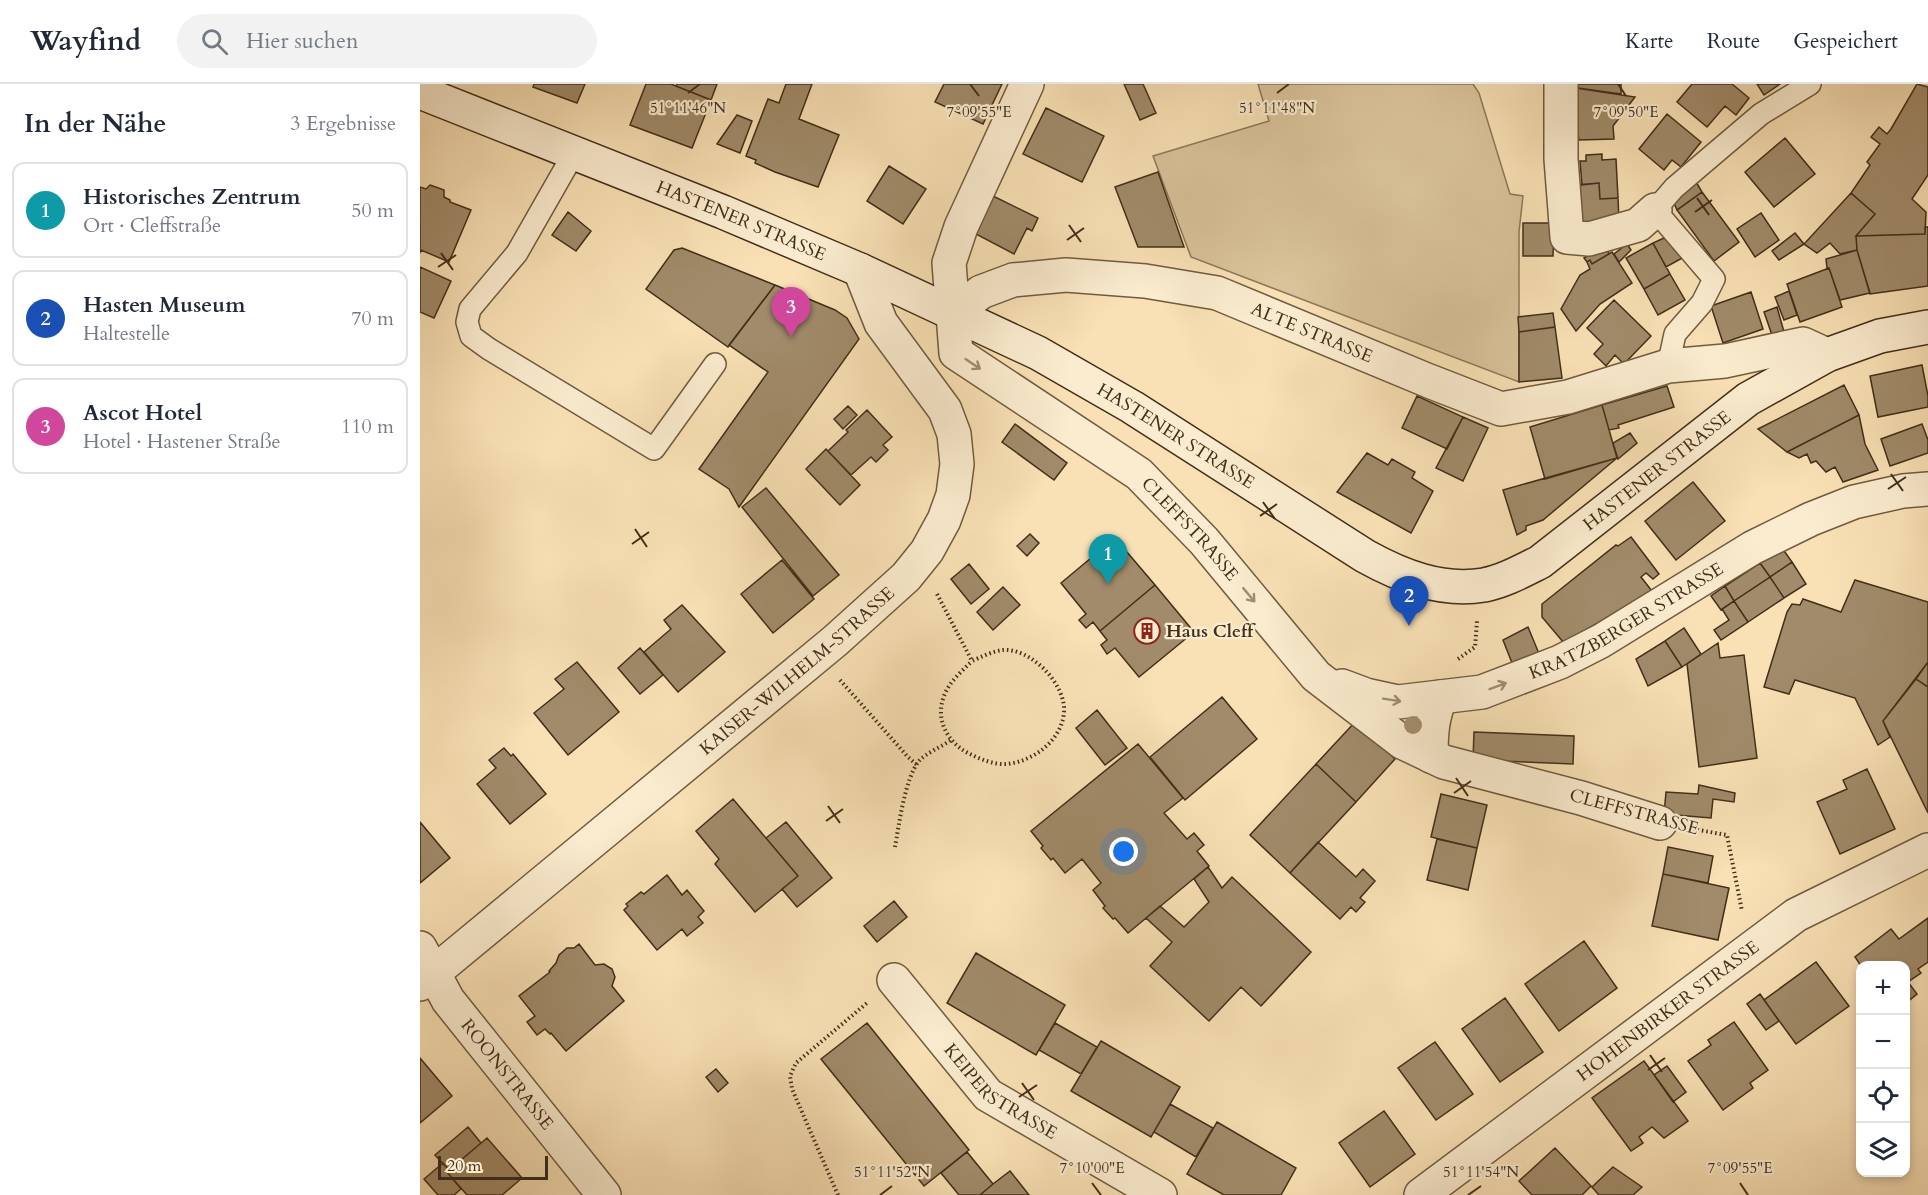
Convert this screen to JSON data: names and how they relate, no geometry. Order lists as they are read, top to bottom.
{
  "streets": {
    "street": [
      "HASTENER STRASSE",
      "ALTE STRASSE",
      "CLEFFSTRASSE",
      "KRATZBERGER STRASSE",
      "KAISER-WILHELM-STRASSE",
      "HOHENBIRKER STRASSE",
      "ROONSTRASSE",
      "KEIPERSTRASSE"
    ]
  },
  "crossings": [
    ["HASTENER STRASSE", "ALTE STRASSE"],
    ["HASTENER STRASSE", "CLEFFSTRASSE"],
    ["HASTENER STRASSE", "KAISER-WILHELM-STRASSE"],
    ["ALTE STRASSE", "CLEFFSTRASSE"],
    ["CLEFFSTRASSE", "KRATZBERGER STRASSE"],
    ["CLEFFSTRASSE", "HOHENBIRKER STRASSE"],
    ["KAISER-WILHELM-STRASSE", "ROONSTRASSE"]
  ],
  "one_way": ["CLEFFSTRASSE", "KRATZBERGER STRASSE"],
  "places": {
    "building": ["Haus Cleff"]
  },
  "scale_bar": "20 m",
  "page": {
    "header": "Wayfind",
    "search": "Hier suchen",
    "nav": ["Karte", "Route", "Gespeichert"],
    "heading": ["In der Nähe", "3 Ergebnisse"],
    "list": [
      {
        "mark": "1",
        "name": "Historisches Zentrum",
        "note": "Ort · Cleffstraße",
        "value": "50 m"
      },
      {
        "mark": "2",
        "name": "Hasten Museum",
        "note": "Haltestelle",
        "value": "70 m"
      },
      {
        "mark": "3",
        "name": "Ascot Hotel",
        "note": "Hotel · Hastener Straße",
        "value": "110 m"
      }
    ],
    "pins": ["3", "1", "2"],
    "map_buttons": ["+", "−"],
    "scale": "20 m"
  },
  "coordinates": [
    "51°11'46\"N",
    "51°11'48\"N",
    "7°09'55\"E",
    "7°09'50\"E",
    "7°10'00\"E",
    "51°11'52\"N",
    "51°11'54\"N"
  ]
}
